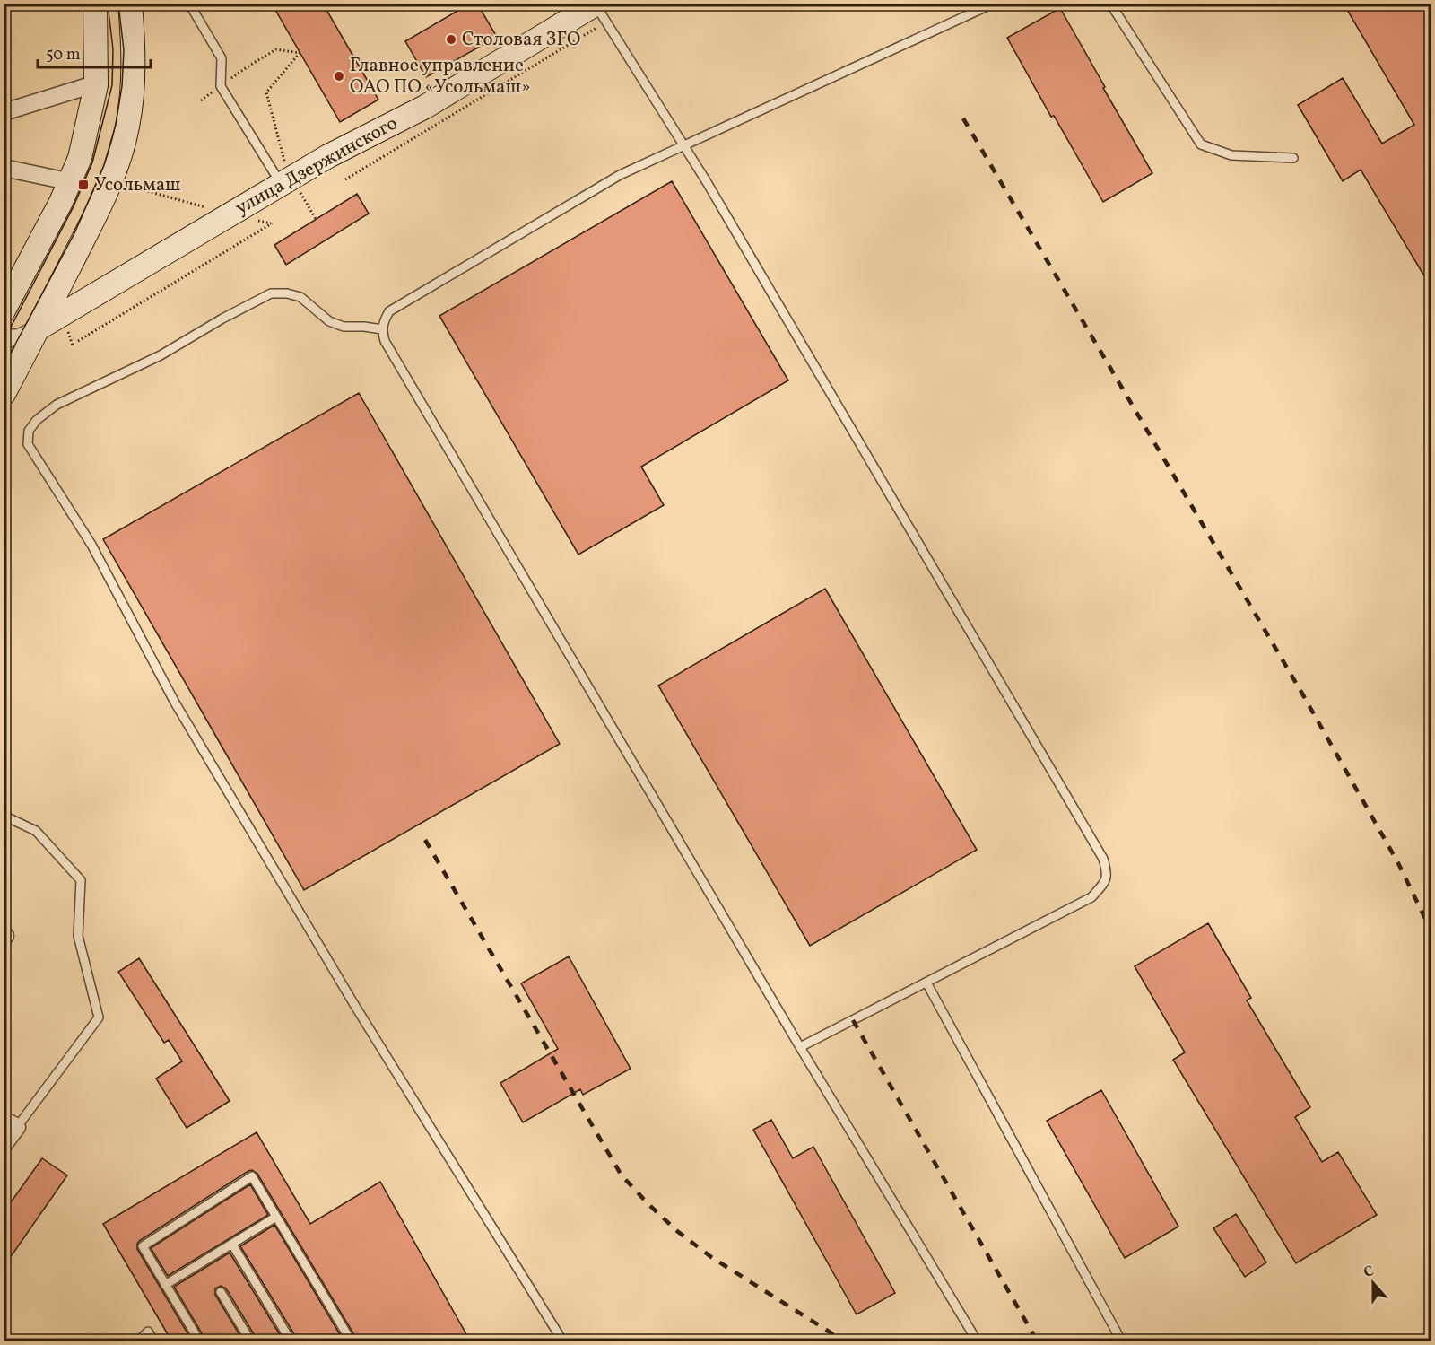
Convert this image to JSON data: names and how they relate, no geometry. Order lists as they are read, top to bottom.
{
  "streets": {
    "main road": ["улица Дзержинского"]
  },
  "places": {
    "other": ["Столовая ЗГО", "Главное управление ОАО ПО «Усольмаш»"],
    "transit": ["Усольмаш"]
  },
  "scale_bar": "50 m",
  "north": "top"
}
